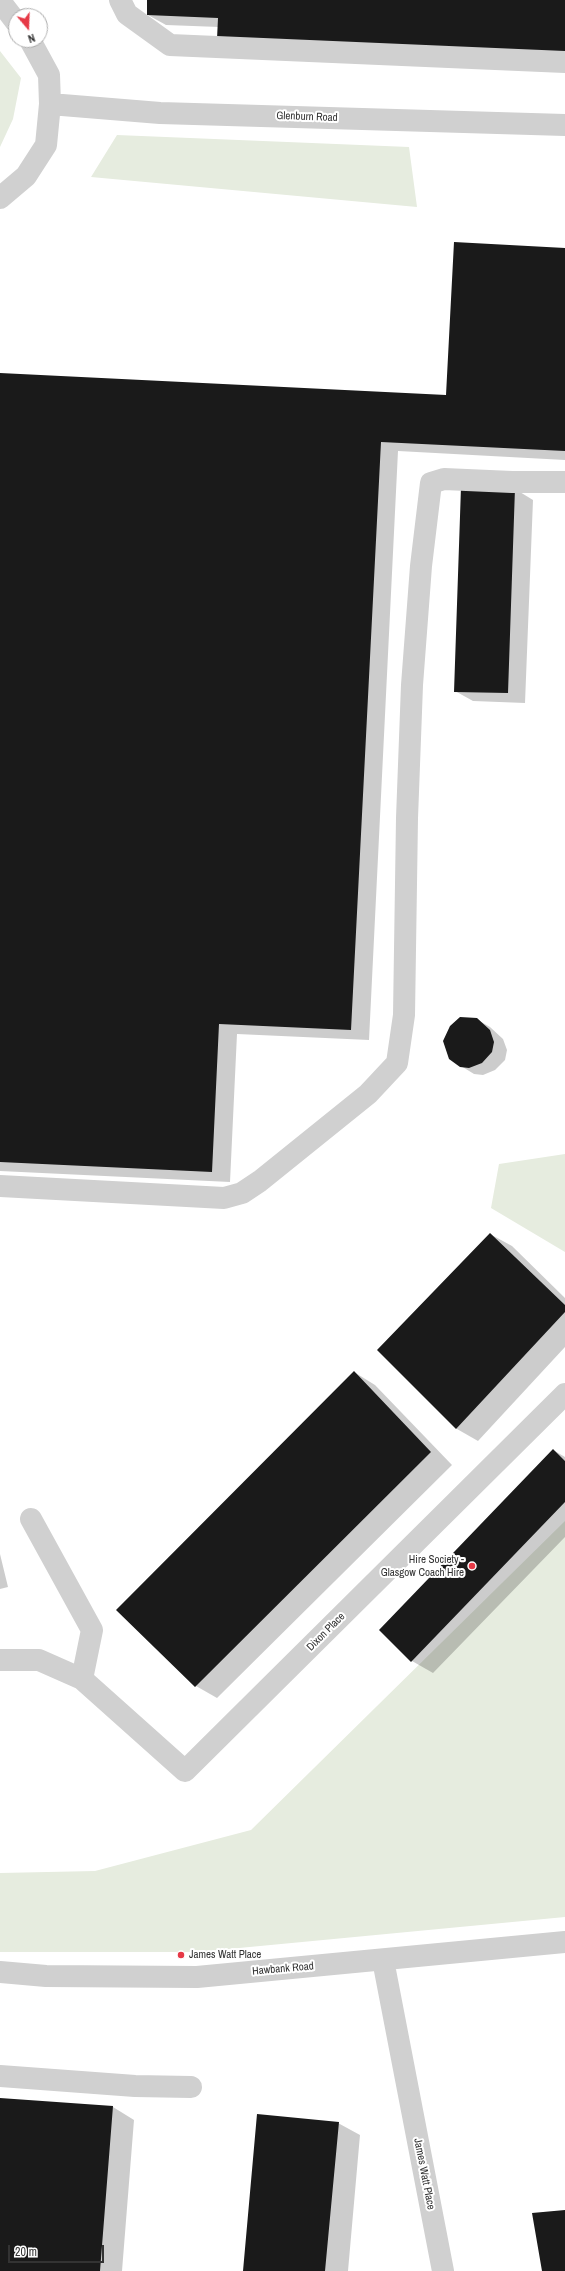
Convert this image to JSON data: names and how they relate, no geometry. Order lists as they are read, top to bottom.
{
  "streets": {
    "street": [
      "Glenburn Road",
      "Dixon Place",
      "Hawbank Road",
      "James Watt Place"
    ]
  },
  "crossings": [
    ["Hawbank Road", "James Watt Place"]
  ],
  "places": ["Hire Society - Glasgow Coach Hire", "James Watt Place"],
  "scale_bar": "20 m",
  "north": "bottom"
}
